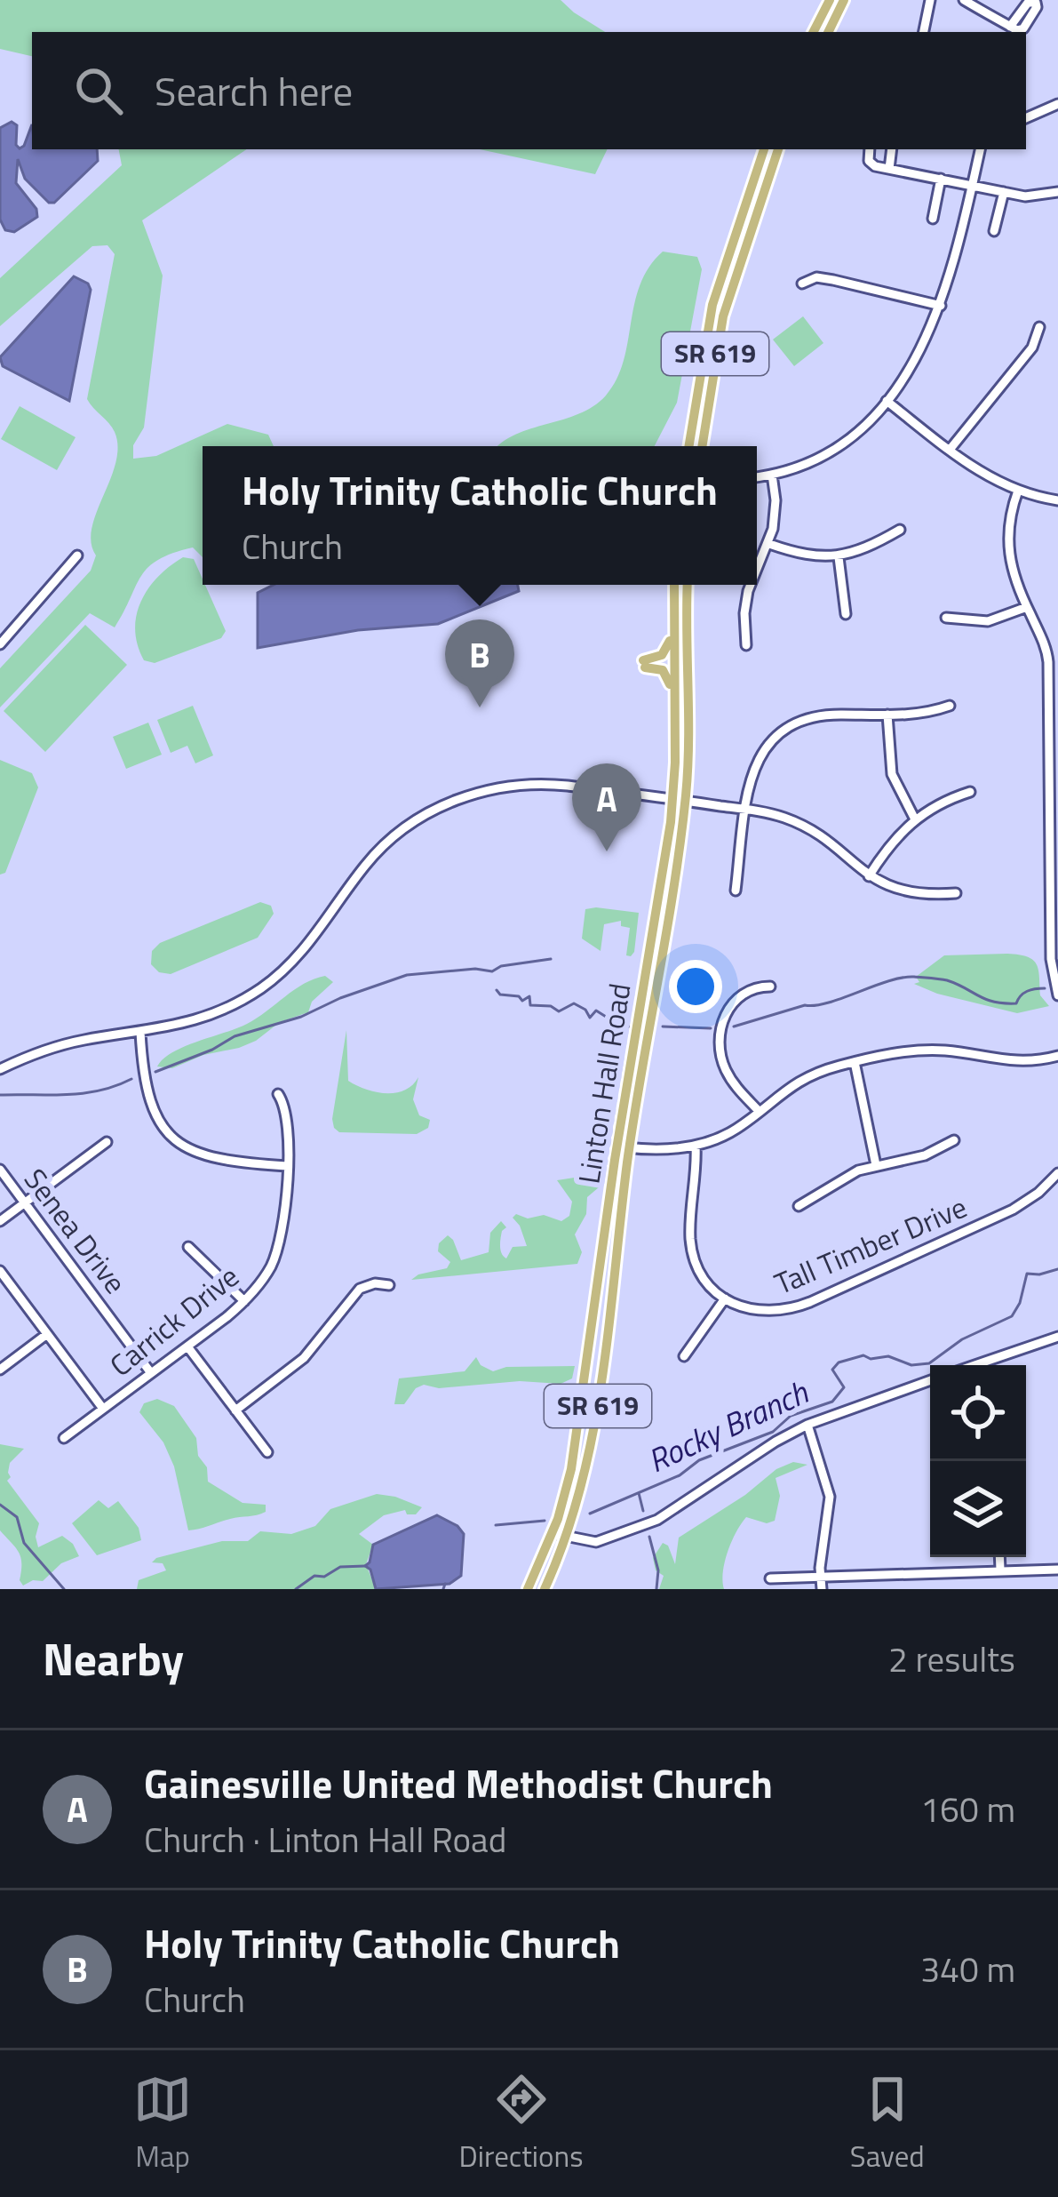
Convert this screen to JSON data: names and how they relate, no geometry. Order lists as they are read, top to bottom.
{
  "streets": {
    "main road": ["SR 619", "Linton Hall Road"],
    "street": ["Senea Drive", "Tall Timber Drive", "Carrick Drive"]
  },
  "crossings": [
    ["Senea Drive", "Carrick Drive"]
  ],
  "water": ["Rocky Branch"],
  "page": {
    "search": "Search here",
    "popup": ["Holy Trinity Catholic Church", "Church"],
    "pins": ["B", "A"],
    "heading": ["Nearby", "2 results"],
    "list": [
      {
        "mark": "A",
        "name": "Gainesville United Methodist Church",
        "note": "Church · Linton Hall Road",
        "value": "160 m"
      },
      {
        "mark": "B",
        "name": "Holy Trinity Catholic Church",
        "note": "Church",
        "value": "340 m"
      }
    ],
    "nav": ["Map", "Directions", "Saved"]
  }
}
